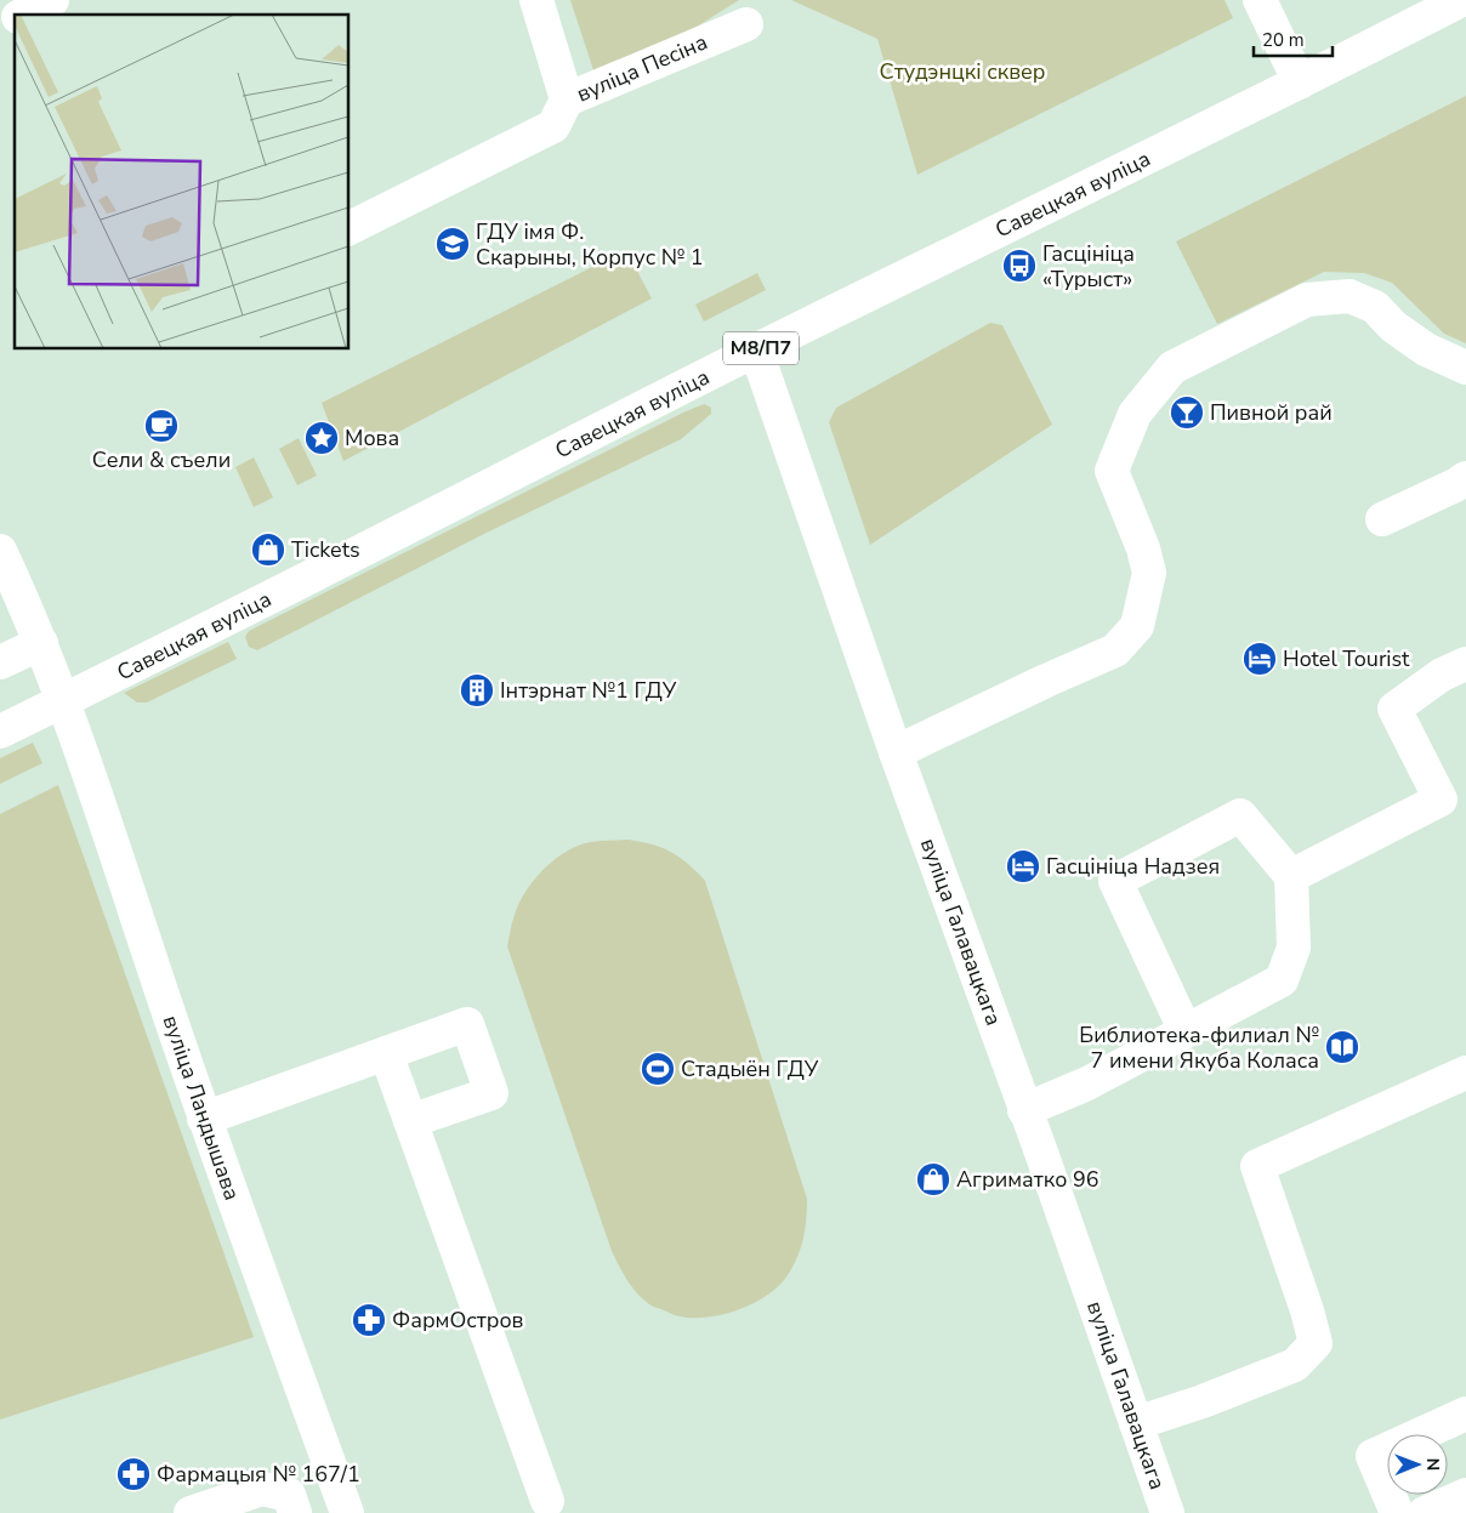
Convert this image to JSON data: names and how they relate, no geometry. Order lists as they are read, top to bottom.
{
  "streets": {
    "street": [
      "вуліца Песіна",
      "Савецкая вуліца",
      "М8/П7",
      "вуліца Галавацкага",
      "вуліца Ландышава"
    ]
  },
  "crossings": [
    ["Савецкая вуліца", "вуліца Галавацкага"],
    ["Савецкая вуліца", "вуліца Ландышава"]
  ],
  "parks": ["Студэнцкі сквер"],
  "places": {
    "school or university": ["ГДУ імя Ф. Скарыны, Корпус № 1"],
    "bus stop": ["Гасцініца «Турыст»"],
    "bar": ["Пивной рай"],
    "cafe": ["Сели & съели"],
    "place": ["Мова"],
    "shop": ["Tickets", "Агриматко 96"],
    "hotel": ["Hotel Tourist", "Гасцініца Надзея"],
    "building": ["Інтэрнат №1 ГДУ"],
    "library": ["Библиотека-филиал № 7 имени Якуба Коласа"],
    "sports": ["Стадыён ГДУ"],
    "pharmacy": ["ФармОстров", "Фармацыя № 167/1"]
  },
  "scale_bar": "20 m",
  "north": "right"
}
